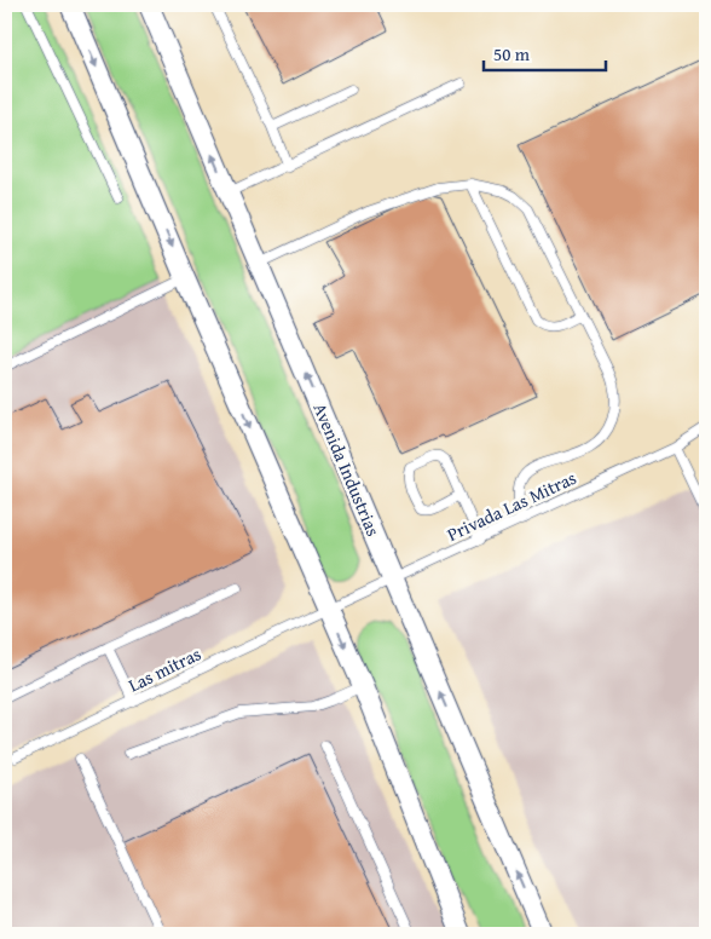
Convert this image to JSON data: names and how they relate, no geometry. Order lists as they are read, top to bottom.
{
  "streets": {
    "street": ["Avenida Industrias"],
    "lane": ["Privada Las Mitras", "Las mitras"]
  },
  "crossings": [
    ["Avenida Industrias", "Privada Las Mitras"],
    ["Privada Las Mitras", "Las mitras"]
  ],
  "scale_bar": "50 m"
}
